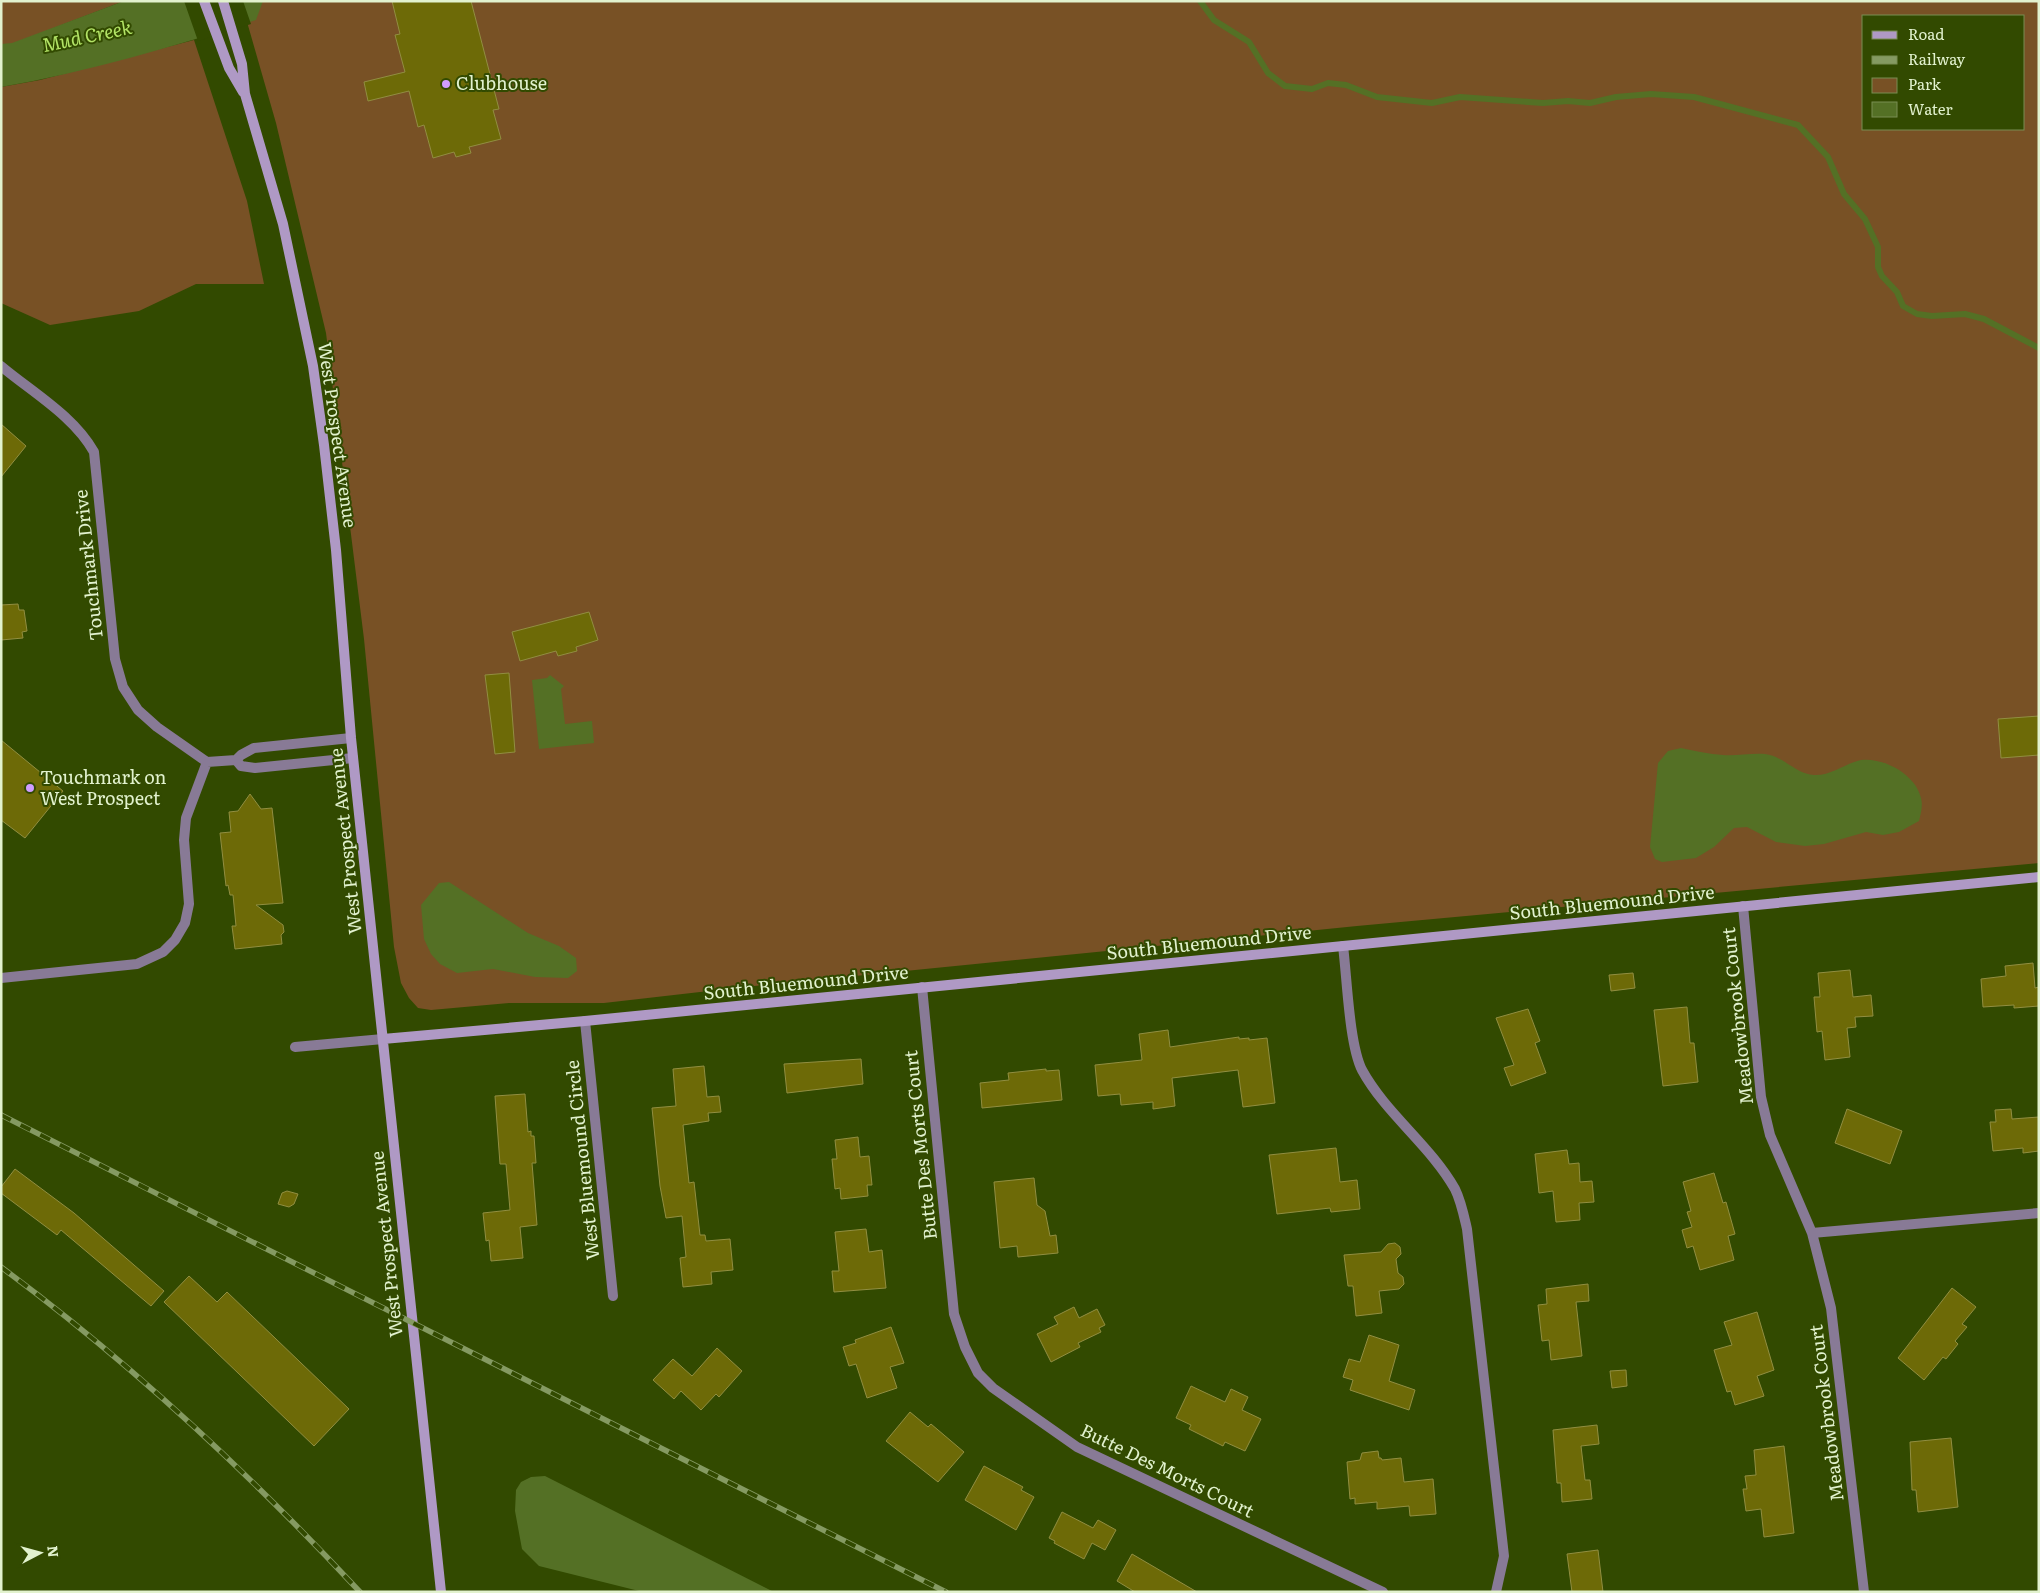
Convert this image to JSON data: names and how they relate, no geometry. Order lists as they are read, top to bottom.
{
  "streets": {
    "main road": ["West Prospect Avenue", "South Bluemound Drive"],
    "street": [
      "Touchmark Drive",
      "Meadowbrook Court",
      "Butte Des Morts Court",
      "West Bluemound Circle"
    ]
  },
  "crossings": [
    ["West Prospect Avenue", "South Bluemound Drive"],
    ["South Bluemound Drive", "Meadowbrook Court"],
    ["South Bluemound Drive", "Butte Des Morts Court"],
    ["South Bluemound Drive", "West Bluemound Circle"]
  ],
  "water": ["Mud Creek"],
  "places": ["Clubhouse", "Touchmark on West Prospect"],
  "legend": [
    "Road",
    "Railway",
    "Park",
    "Water"
  ],
  "north": "right"
}
